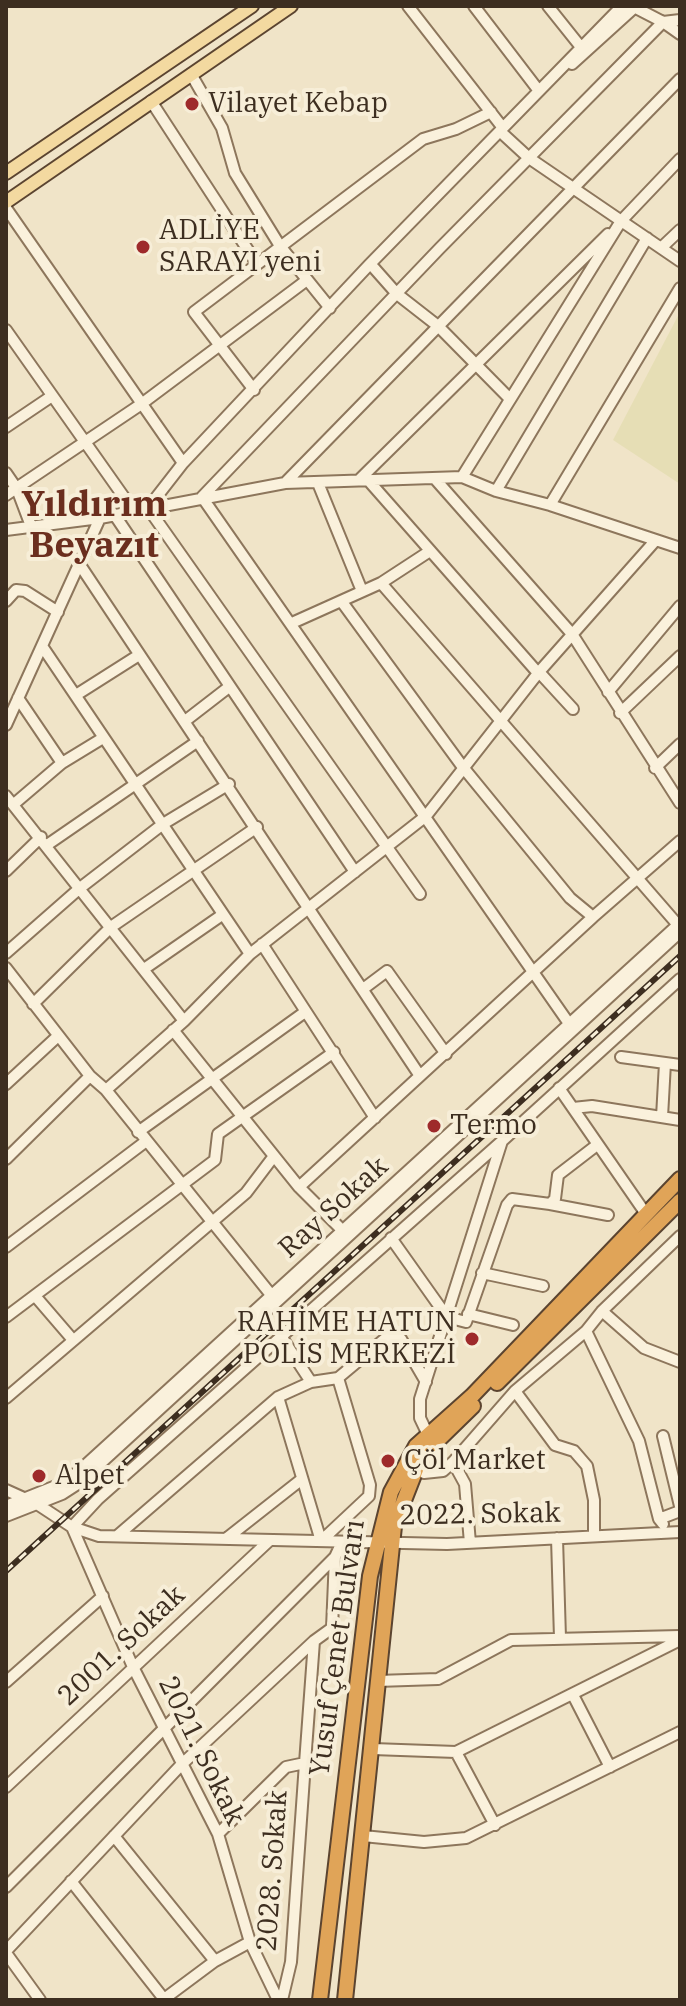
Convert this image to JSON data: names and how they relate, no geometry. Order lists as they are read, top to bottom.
{
  "streets": {
    "highway": ["Yusuf Çenet Bulvarı"],
    "street": [
      "Ray Sokak",
      "2022. Sokak",
      "2001. Sokak",
      "2021. Sokak",
      "2028. Sokak"
    ]
  },
  "crossings": [
    ["2022. Sokak", "2001. Sokak"],
    ["2022. Sokak", "Yusuf Çenet Bulvarı"],
    ["2022. Sokak", "2021. Sokak"],
    ["2001. Sokak", "2021. Sokak"],
    ["2021. Sokak", "2028. Sokak"]
  ],
  "districts": ["Yıldırım Beyazıt"],
  "places": [
    "Vilayet Kebap",
    "ADLİYE SARAYI yeni",
    "Termo",
    "RAHİME HATUN POLİS MERKEZİ",
    "Çöl Market",
    "Alpet"
  ]
}
